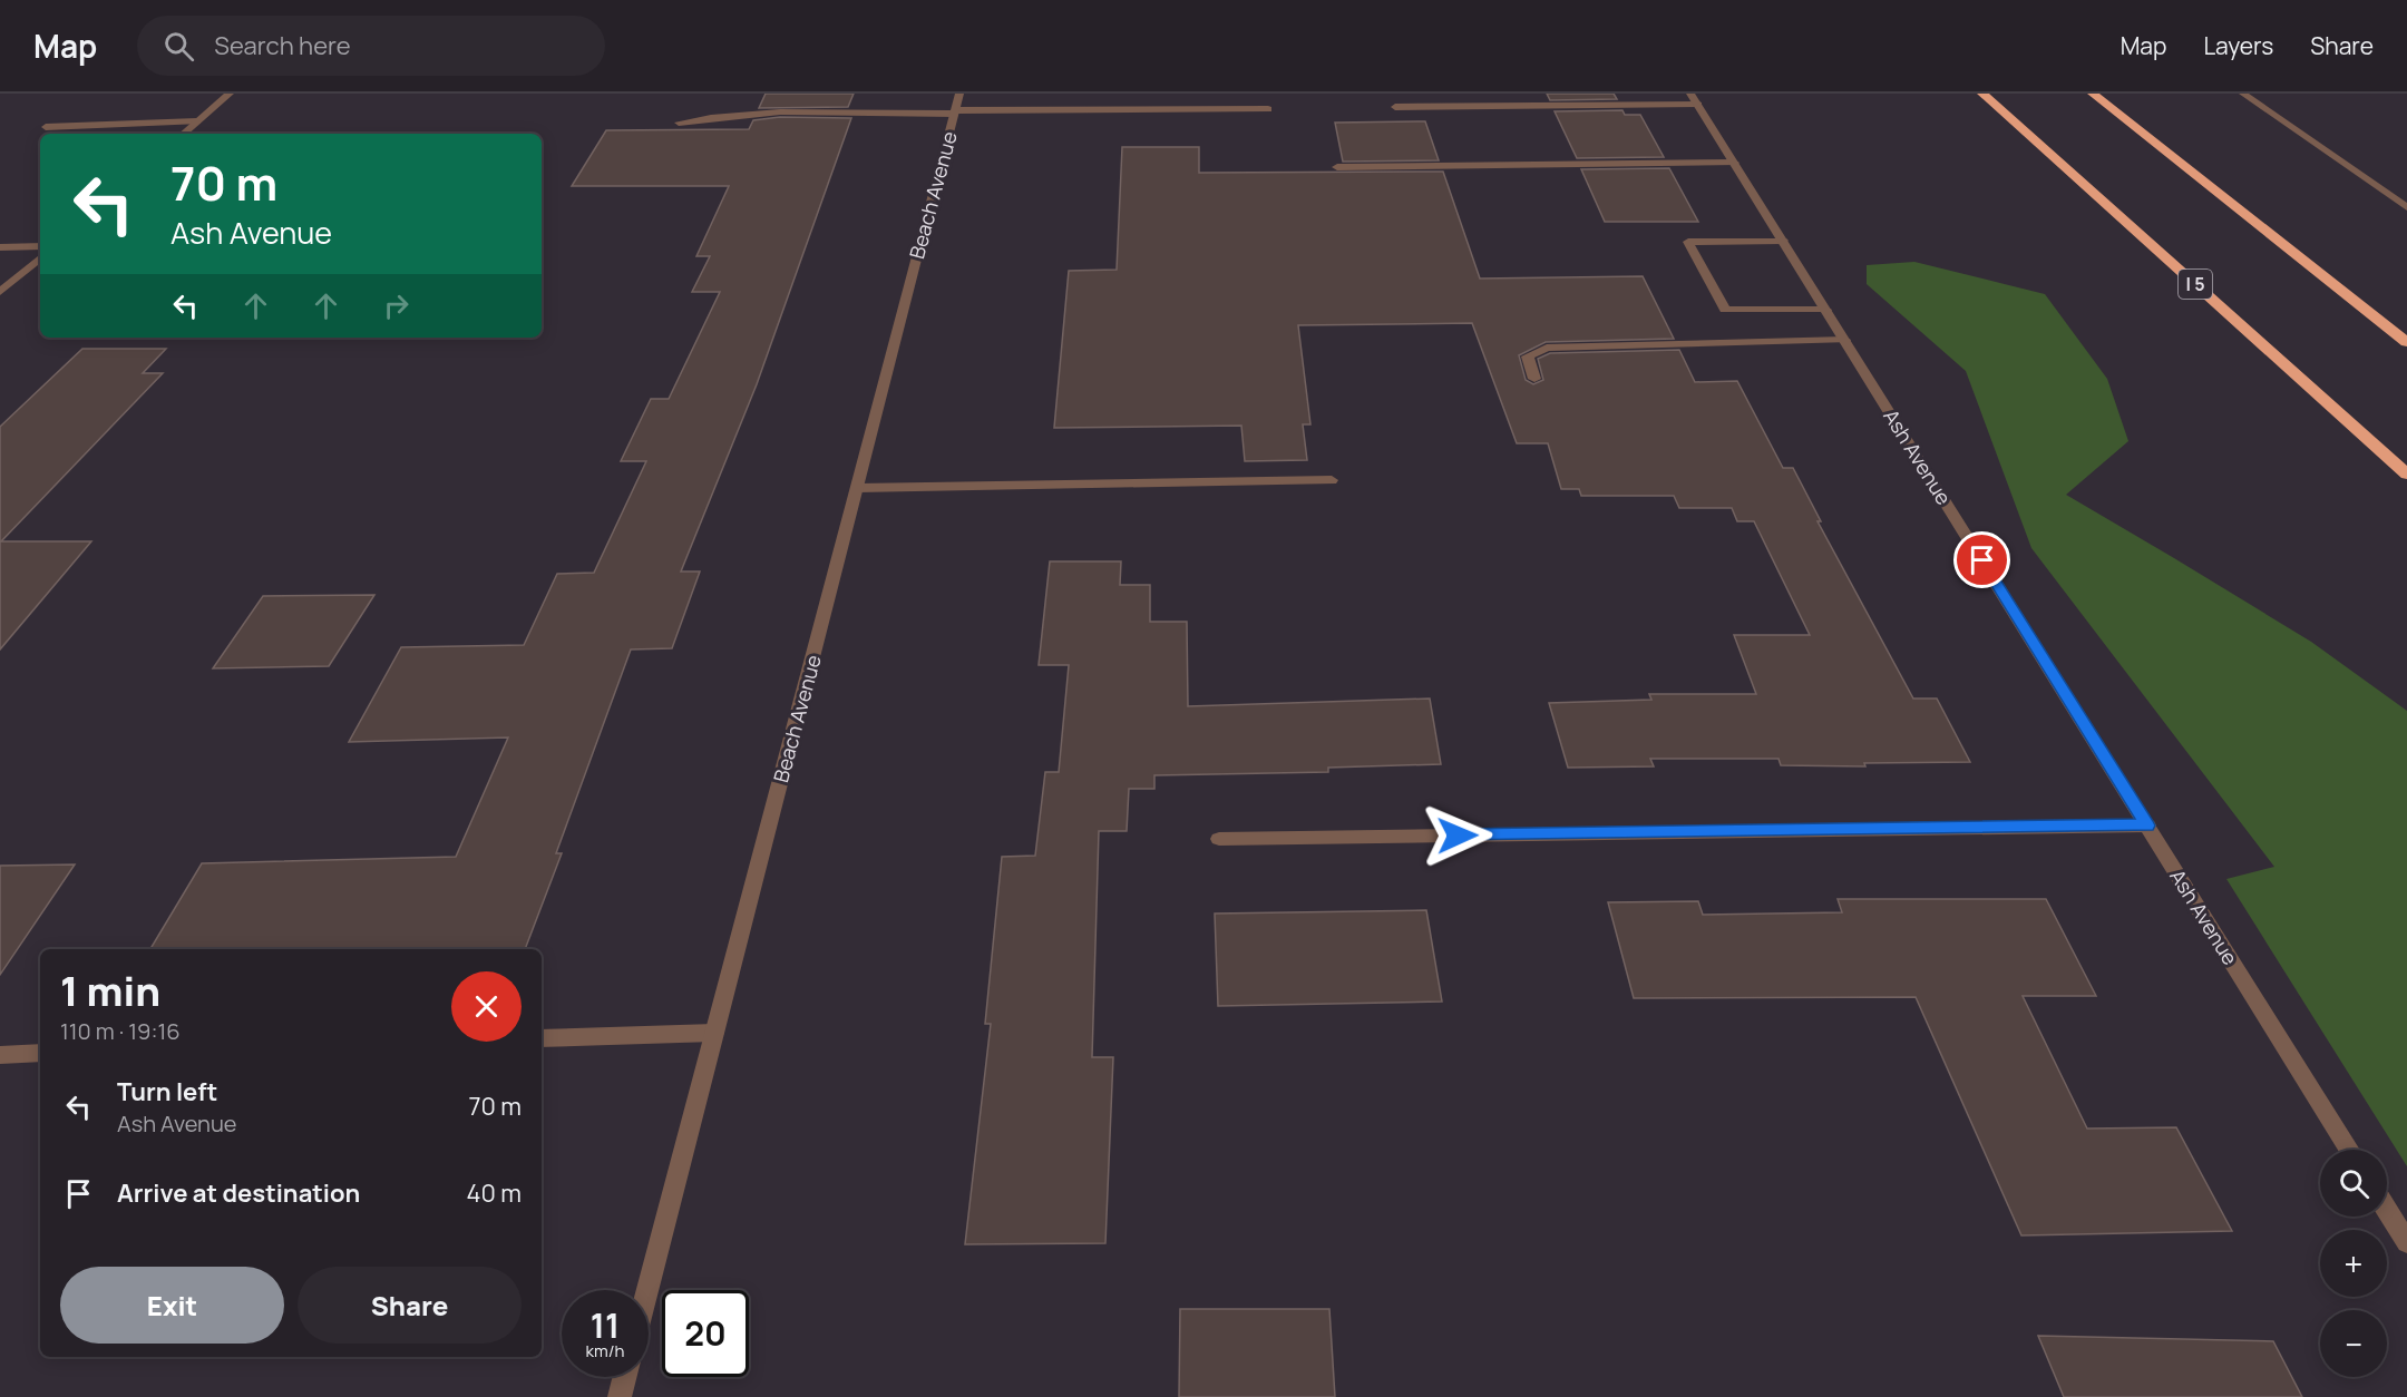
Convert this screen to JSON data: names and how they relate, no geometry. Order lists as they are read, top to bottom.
{
  "streets": {
    "highway": ["I 5"],
    "street": ["Beach Avenue", "Ash Avenue"]
  },
  "page": {
    "header": "Map",
    "search": "Search here",
    "nav": ["Map", "Layers", "Share"],
    "turn": ["70 m", "Ash Avenue"],
    "heading": ["1 min", "110 m · 19:16"],
    "list": [
      {
        "name": "Turn left",
        "note": "Ash Avenue",
        "value": "70 m"
      },
      {
        "name": "Arrive at destination",
        "value": "40 m"
      }
    ],
    "map_buttons": ["+", "−"],
    "buttons": ["Exit", "Share"],
    "speed": "11 km/h",
    "limit": "20"
  }
}
